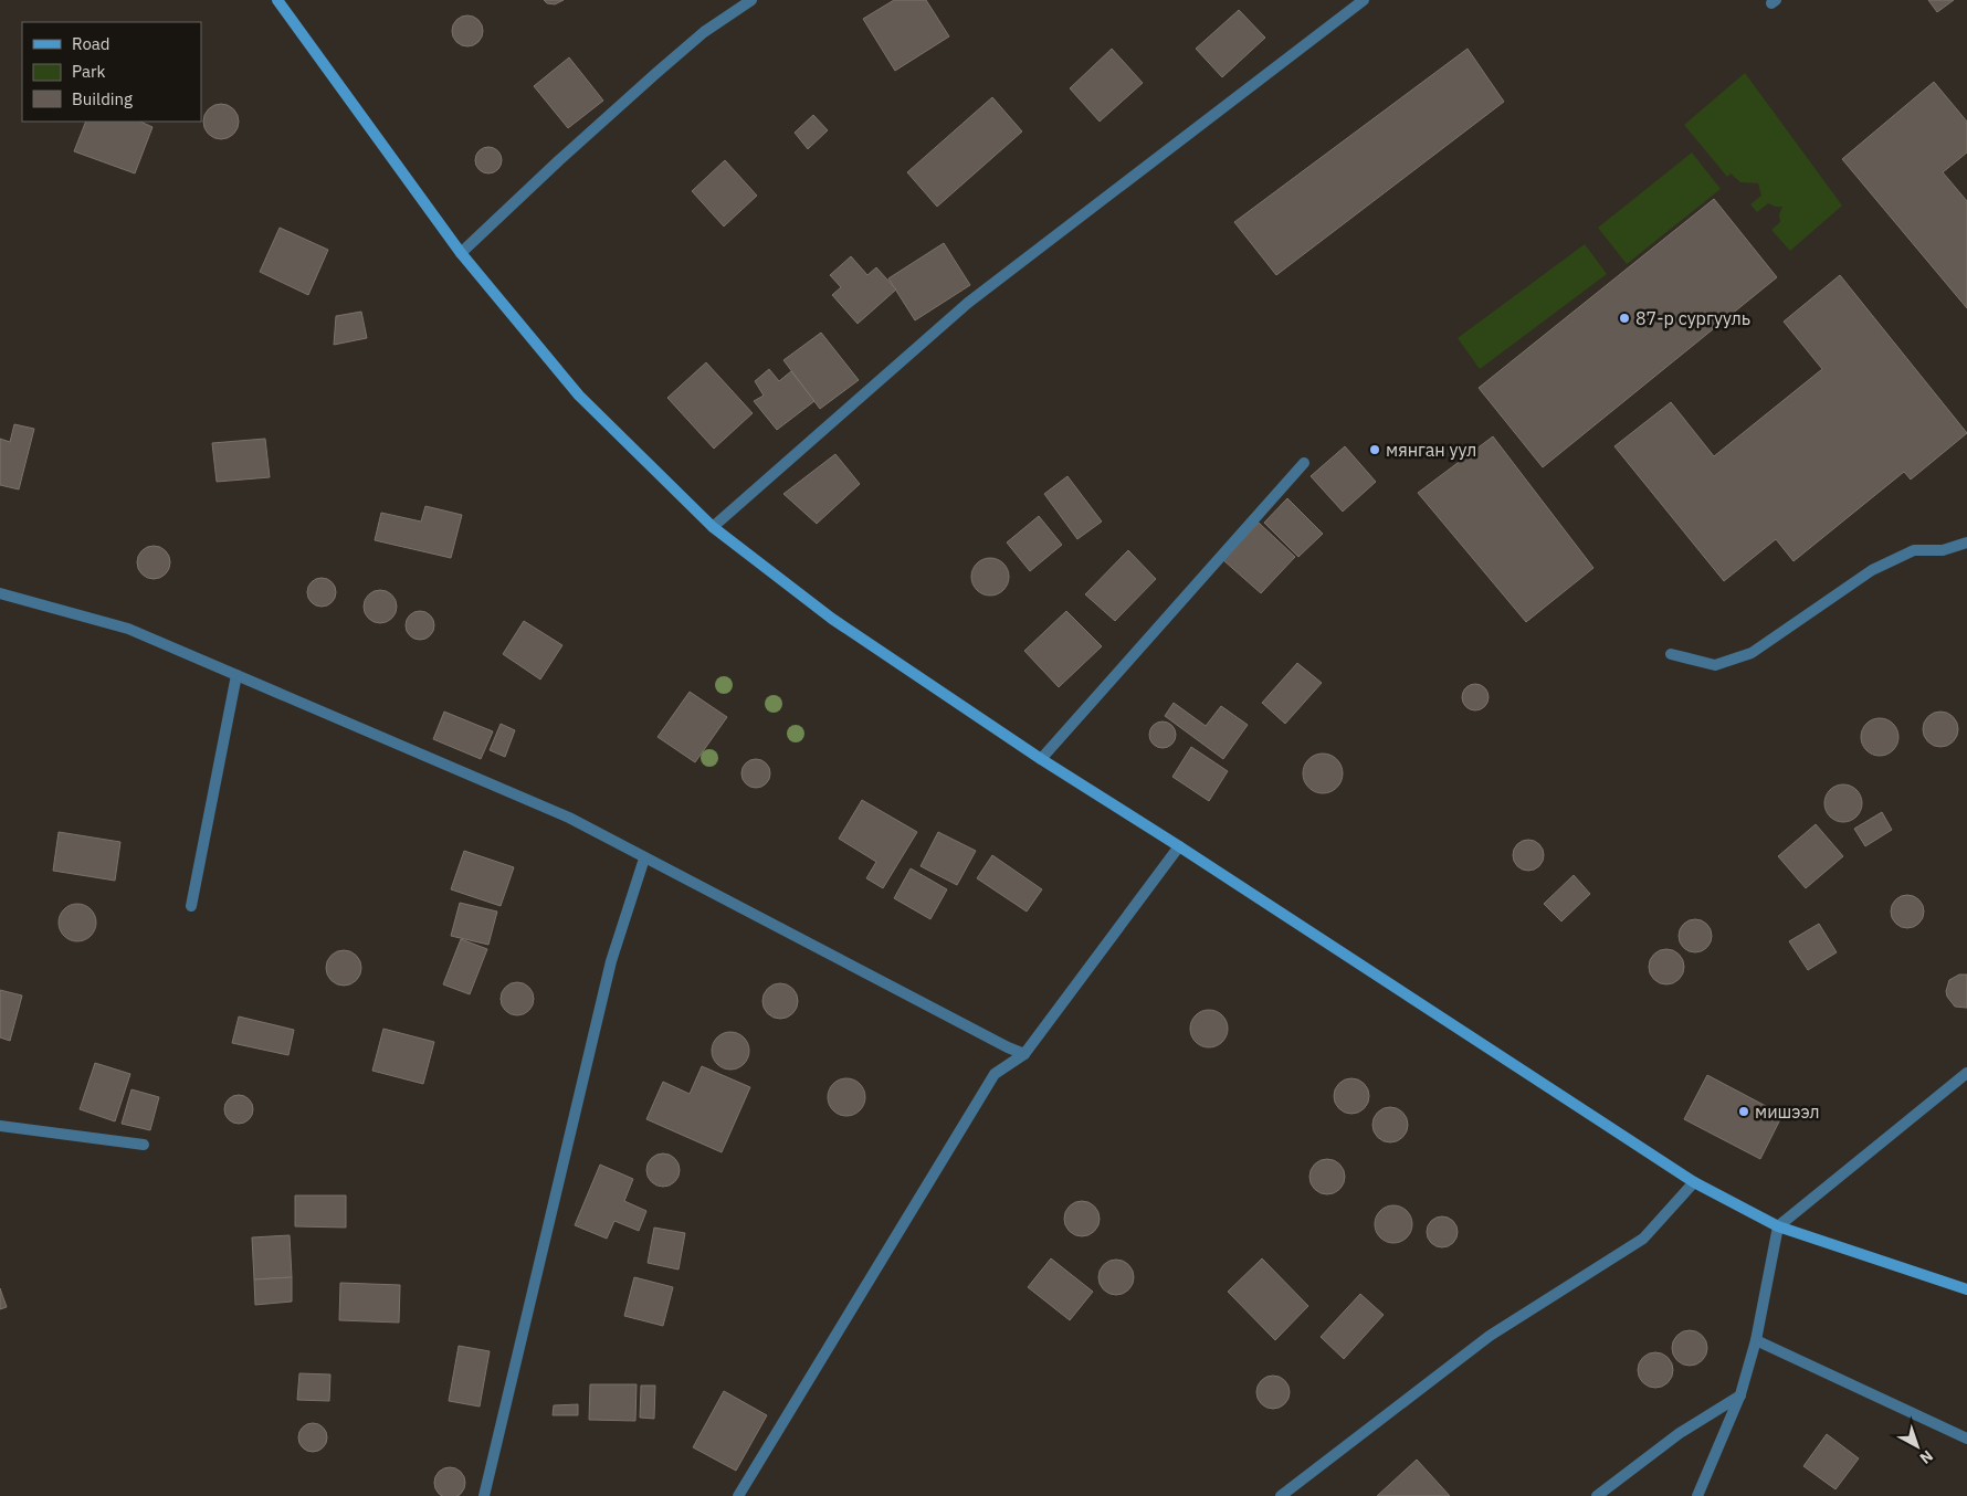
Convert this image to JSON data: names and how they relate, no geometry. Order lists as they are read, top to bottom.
{
  "places": ["87-р сургууль", "мянган уул", "мишээл"],
  "legend": ["Road", "Park", "Building"],
  "north": "bottom right"
}
